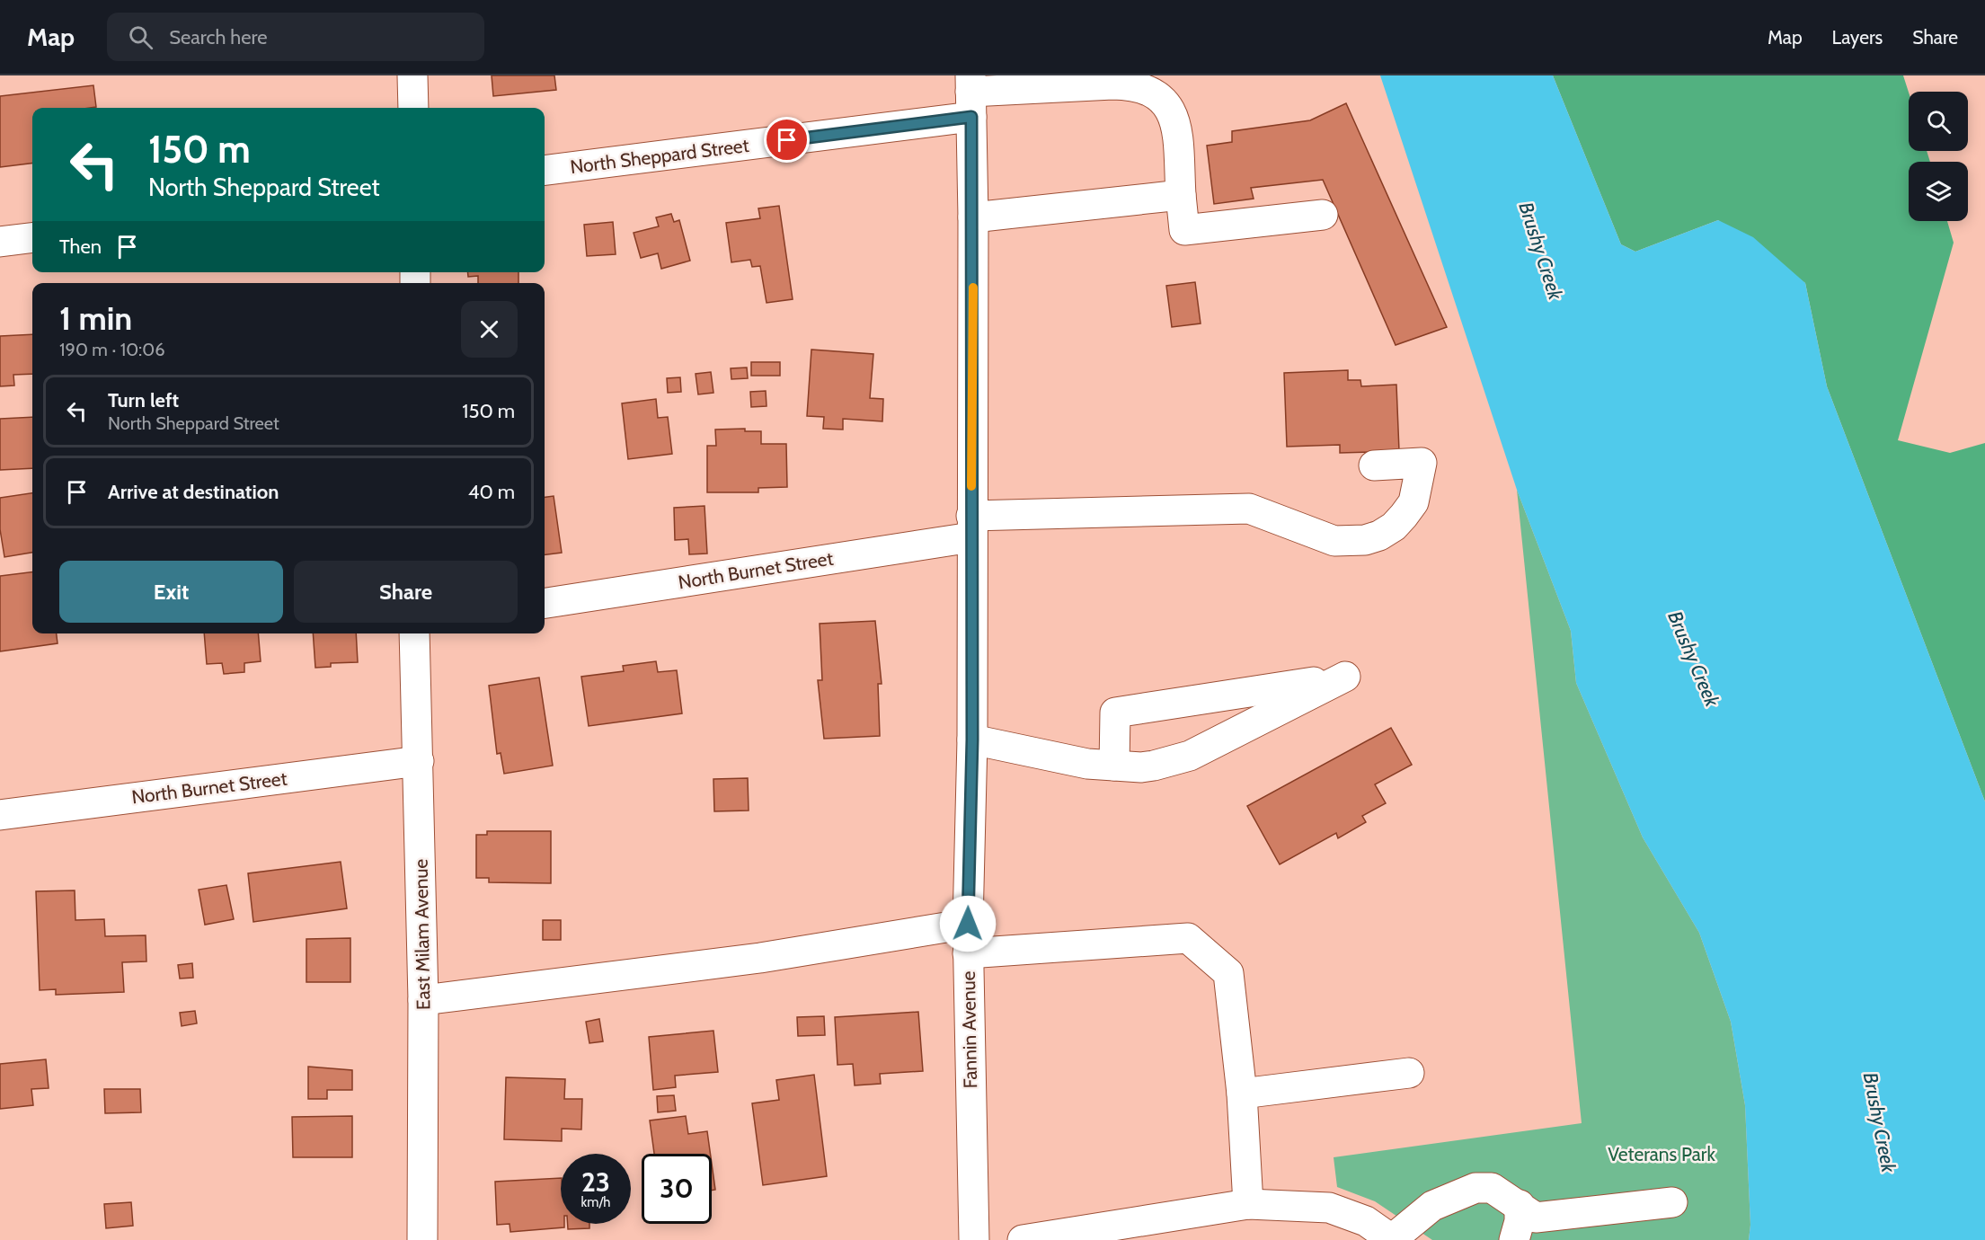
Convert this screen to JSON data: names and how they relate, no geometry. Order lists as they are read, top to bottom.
{
  "streets": {
    "street": [
      "North Sheppard Street",
      "North Burnet Street",
      "East Milam Avenue",
      "Fannin Avenue"
    ]
  },
  "crossings": [
    ["North Sheppard Street", "Fannin Avenue"],
    ["North Burnet Street", "East Milam Avenue"],
    ["North Burnet Street", "Fannin Avenue"]
  ],
  "water": ["Brushy Creek"],
  "parks": ["Veterans Park"],
  "page": {
    "header": "Map",
    "search": "Search here",
    "nav": ["Map", "Layers", "Share"],
    "turn": ["150 m", "North Sheppard Street"],
    "then": "Then",
    "heading": ["1 min", "190 m · 10:06"],
    "list": [
      {
        "name": "Turn left",
        "note": "North Sheppard Street",
        "value": "150 m"
      },
      {
        "name": "Arrive at destination",
        "value": "40 m"
      }
    ],
    "buttons": ["Exit", "Share"],
    "speed": "23 km/h",
    "limit": "30"
  }
}
